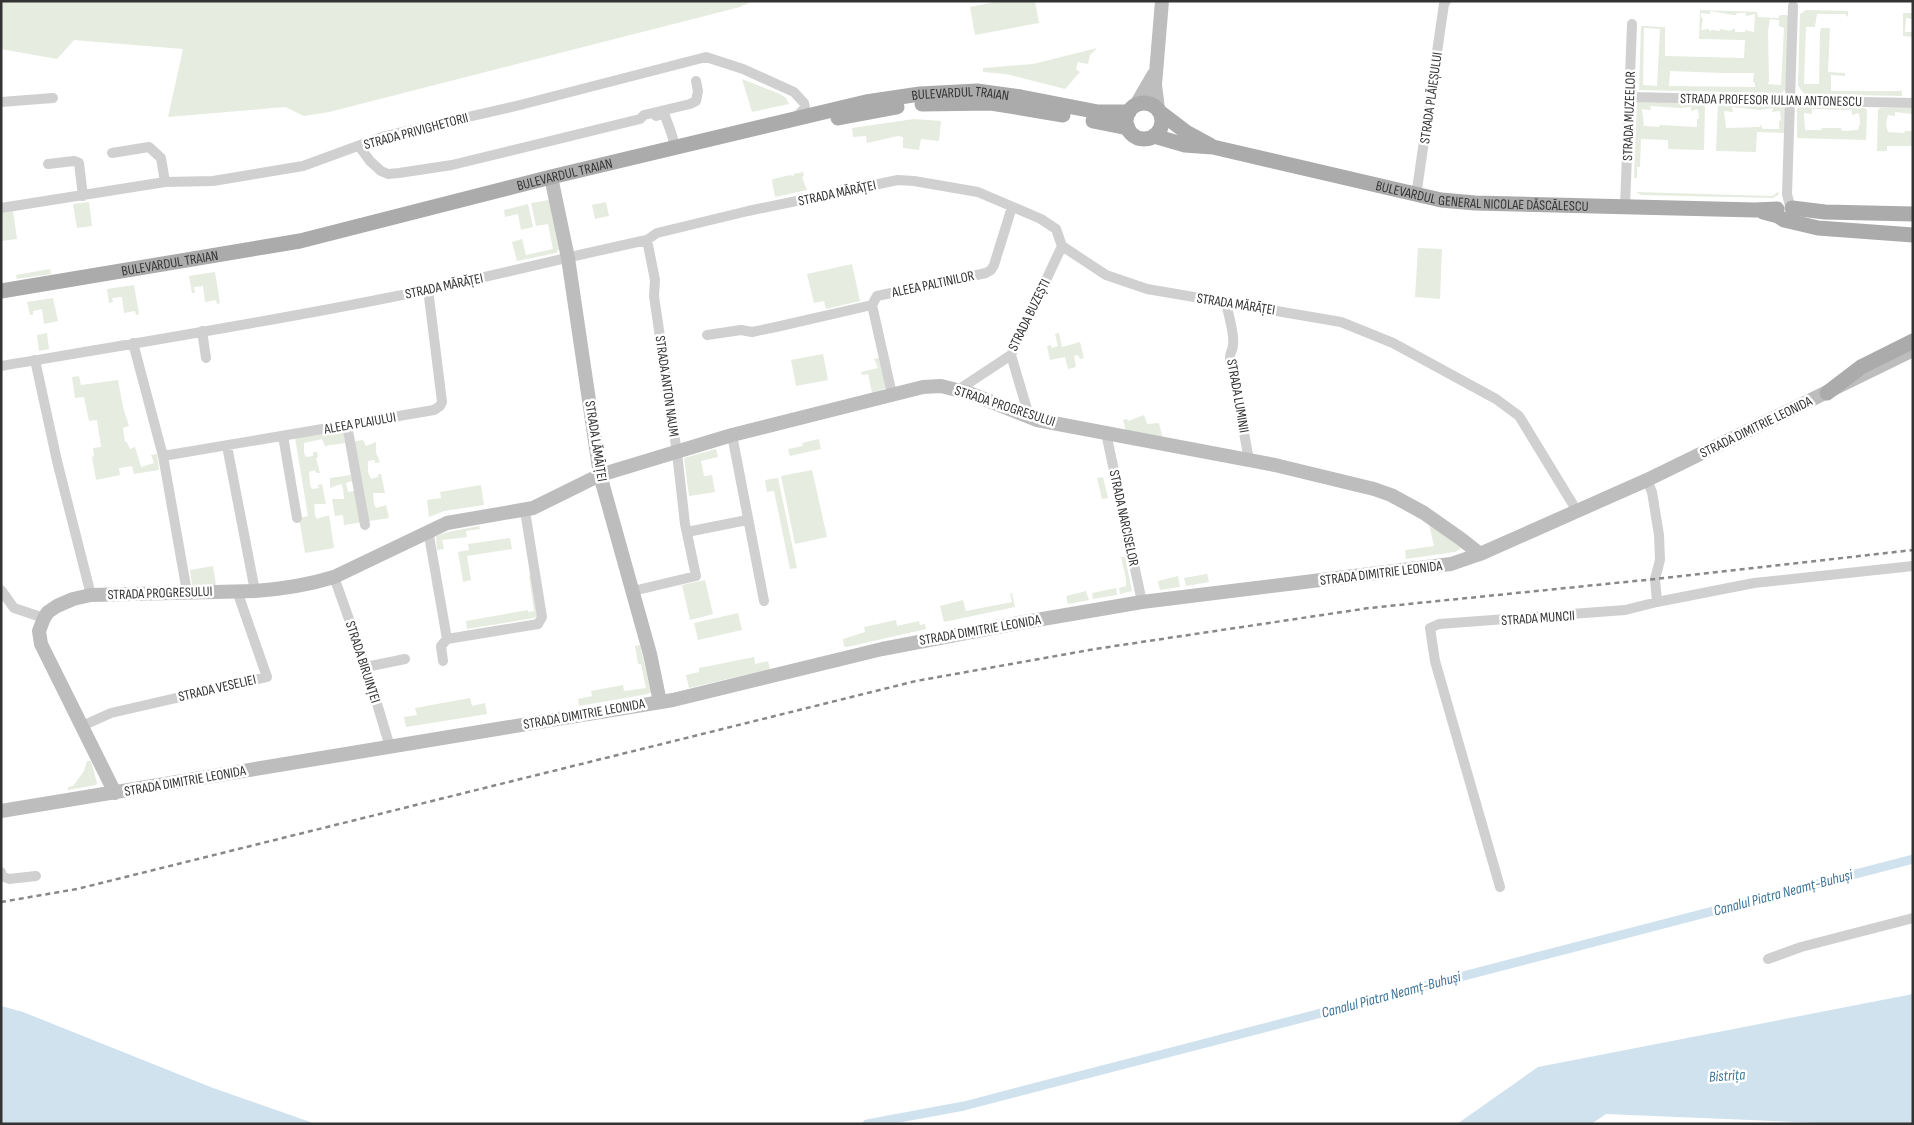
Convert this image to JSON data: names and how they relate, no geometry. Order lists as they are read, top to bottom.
{
  "streets": {
    "main road": ["BULEVARDUL TRAIAN", "BULEVARDUL GENERAL NICOLAE DĂSCĂLESCU"],
    "street": [
      "STRADA PLĂIEȘULUI",
      "STRADA PROFESOR IULIAN ANTONESCU",
      "STRADA MUZEELOR",
      "STRADA PRIVIGHETORII",
      "STRADA MĂRĂȚEI",
      "ALEEA PALTINILOR",
      "STRADA BUZEȘTI",
      "STRADA ANTON NAUM",
      "STRADA LUMINII",
      "STRADA PROGRESULUI",
      "ALEEA PLAIULUI",
      "STRADA DIMITRIE LEONIDA",
      "STRADA LĂMÂIȚEI",
      "STRADA NARCISELOR",
      "STRADA MUNCII",
      "STRADA BIRUINȚEI",
      "STRADA VESELIEI"
    ]
  },
  "crossings": [
    ["BULEVARDUL TRAIAN", "STRADA PRIVIGHETORII"],
    ["BULEVARDUL TRAIAN", "BULEVARDUL GENERAL NICOLAE DĂSCĂLESCU"],
    ["BULEVARDUL TRAIAN", "STRADA LĂMÂIȚEI"],
    ["STRADA PLĂIEȘULUI", "BULEVARDUL GENERAL NICOLAE DĂSCĂLESCU"],
    ["STRADA PROFESOR IULIAN ANTONESCU", "STRADA MUZEELOR"],
    ["STRADA MUZEELOR", "BULEVARDUL GENERAL NICOLAE DĂSCĂLESCU"],
    ["STRADA MĂRĂȚEI", "ALEEA PALTINILOR"],
    ["STRADA MĂRĂȚEI", "STRADA BUZEȘTI"],
    ["STRADA MĂRĂȚEI", "STRADA ANTON NAUM"],
    ["STRADA MĂRĂȚEI", "STRADA LUMINII"],
    ["STRADA MĂRĂȚEI", "STRADA PROGRESULUI"],
    ["STRADA MĂRĂȚEI", "ALEEA PLAIULUI"],
    ["STRADA MĂRĂȚEI", "STRADA DIMITRIE LEONIDA"],
    ["STRADA MĂRĂȚEI", "STRADA LĂMÂIȚEI"],
    ["STRADA BUZEȘTI", "STRADA PROGRESULUI"],
    ["STRADA ANTON NAUM", "STRADA PROGRESULUI"],
    ["STRADA ANTON NAUM", "STRADA LĂMÂIȚEI"],
    ["STRADA LUMINII", "STRADA PROGRESULUI"],
    ["STRADA PROGRESULUI", "STRADA DIMITRIE LEONIDA"],
    ["STRADA PROGRESULUI", "STRADA LĂMÂIȚEI"],
    ["STRADA PROGRESULUI", "STRADA NARCISELOR"],
    ["STRADA PROGRESULUI", "STRADA BIRUINȚEI"],
    ["STRADA PROGRESULUI", "STRADA VESELIEI"],
    ["STRADA DIMITRIE LEONIDA", "STRADA LĂMÂIȚEI"],
    ["STRADA DIMITRIE LEONIDA", "STRADA NARCISELOR"],
    ["STRADA DIMITRIE LEONIDA", "STRADA BIRUINȚEI"]
  ],
  "water": ["Canalul Piatra Neamț-Buhuși", "Bistrița"]
}
